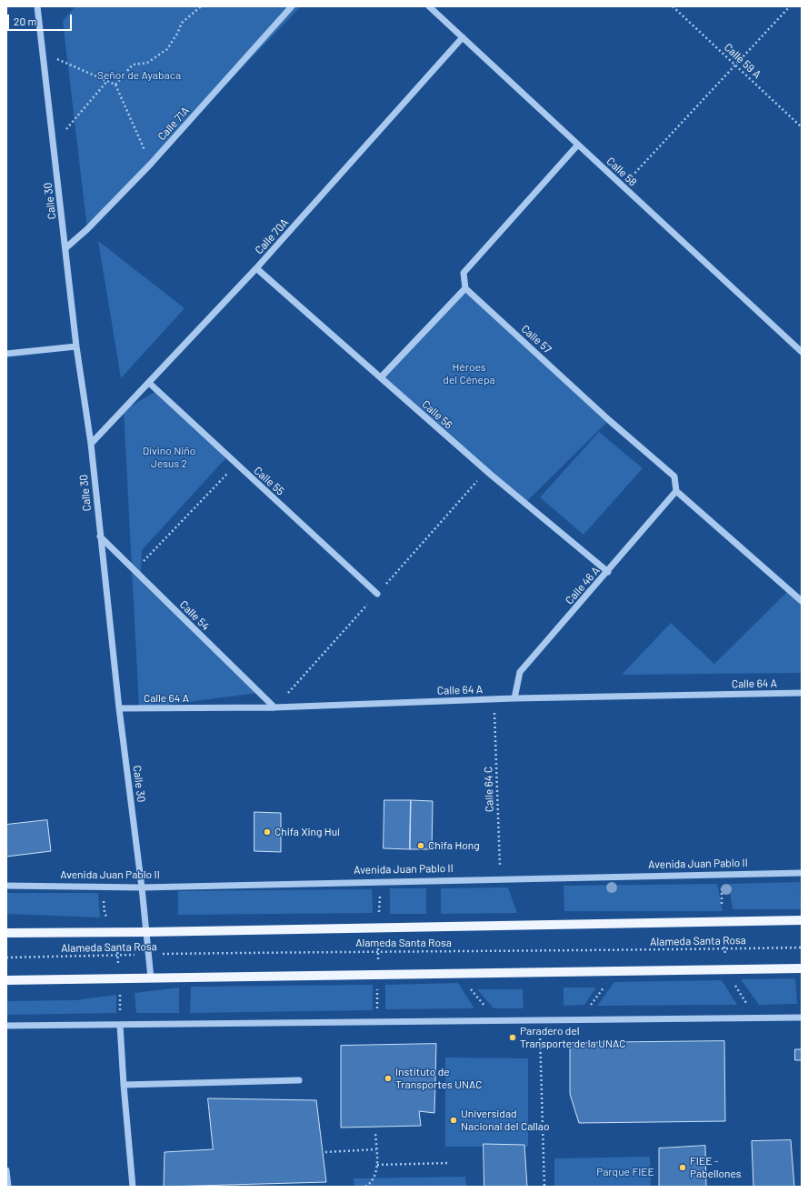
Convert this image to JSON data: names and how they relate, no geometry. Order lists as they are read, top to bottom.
{
  "streets": {
    "street": [
      "Calle 71A",
      "Calle 58",
      "Calle 30",
      "Calle 70A",
      "Calle 57",
      "Calle 56",
      "Calle 55",
      "Calle 46 A",
      "Calle 54",
      "Calle 64 A",
      "Avenida Juan Pablo II"
    ],
    "path": ["Calle 59 A", "Calle 64 C", "Alameda Santa Rosa"]
  },
  "crossings": [
    ["Calle 71A", "Calle 30"],
    ["Calle 58", "Calle 70A"],
    ["Calle 30", "Calle 70A"],
    ["Calle 30", "Calle 54"],
    ["Calle 30", "Calle 64 A"],
    ["Calle 30", "Avenida Juan Pablo II"],
    ["Calle 30", "Alameda Santa Rosa"],
    ["Calle 70A", "Calle 56"],
    ["Calle 70A", "Calle 55"],
    ["Calle 57", "Calle 46 A"],
    ["Calle 56", "Calle 46 A"],
    ["Calle 46 A", "Calle 64 A"],
    ["Calle 54", "Calle 64 A"],
    ["Calle 64 A", "Calle 64 C"],
    ["Calle 64 C", "Avenida Juan Pablo II"]
  ],
  "parks": [
    "Señor de Ayabaca",
    "Héroes del Cénepa",
    "Divino Niño Jesus 2",
    "Parque FIEE"
  ],
  "places": [
    "Chifa Xing Hui",
    "Chifa Hong",
    "Paradero del Transporte de la UNAC",
    "Instituto de Transportes UNAC",
    "Universidad Nacional del Callao",
    "FIEE - Pabellones"
  ],
  "scale_bar": "20 m"
}
